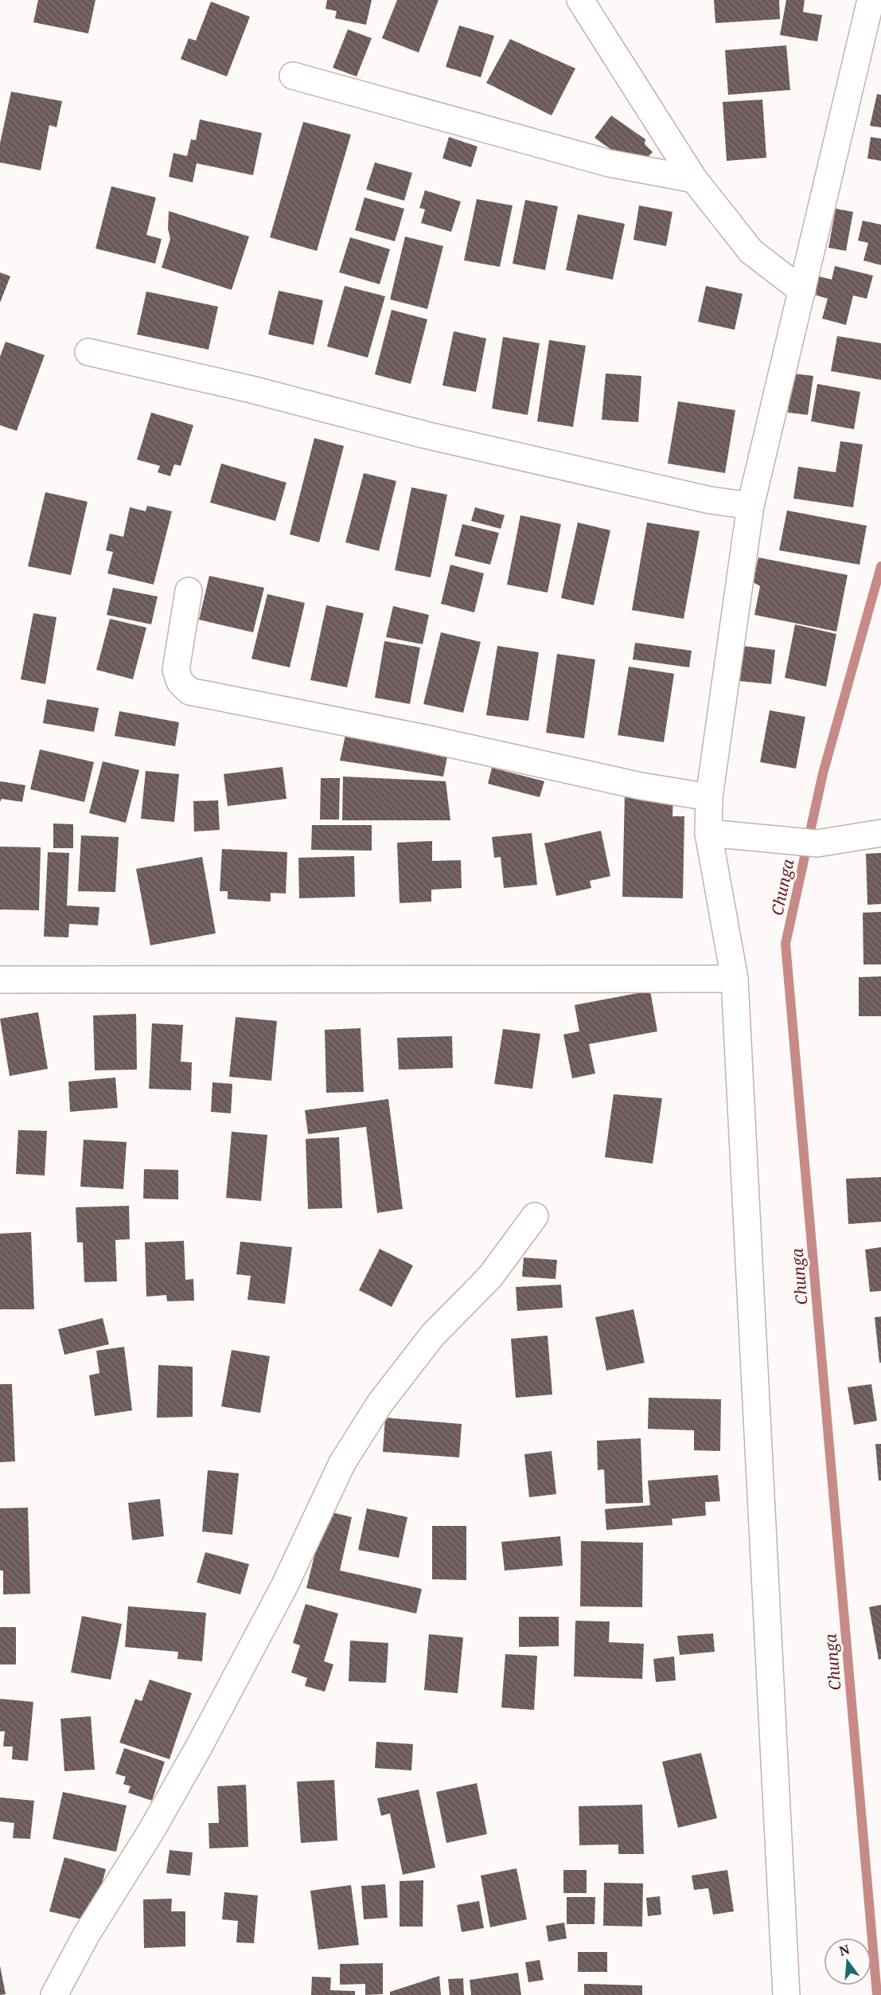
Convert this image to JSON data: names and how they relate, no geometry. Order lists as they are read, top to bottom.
{
  "water": ["Chunga"],
  "north": "top"
}
